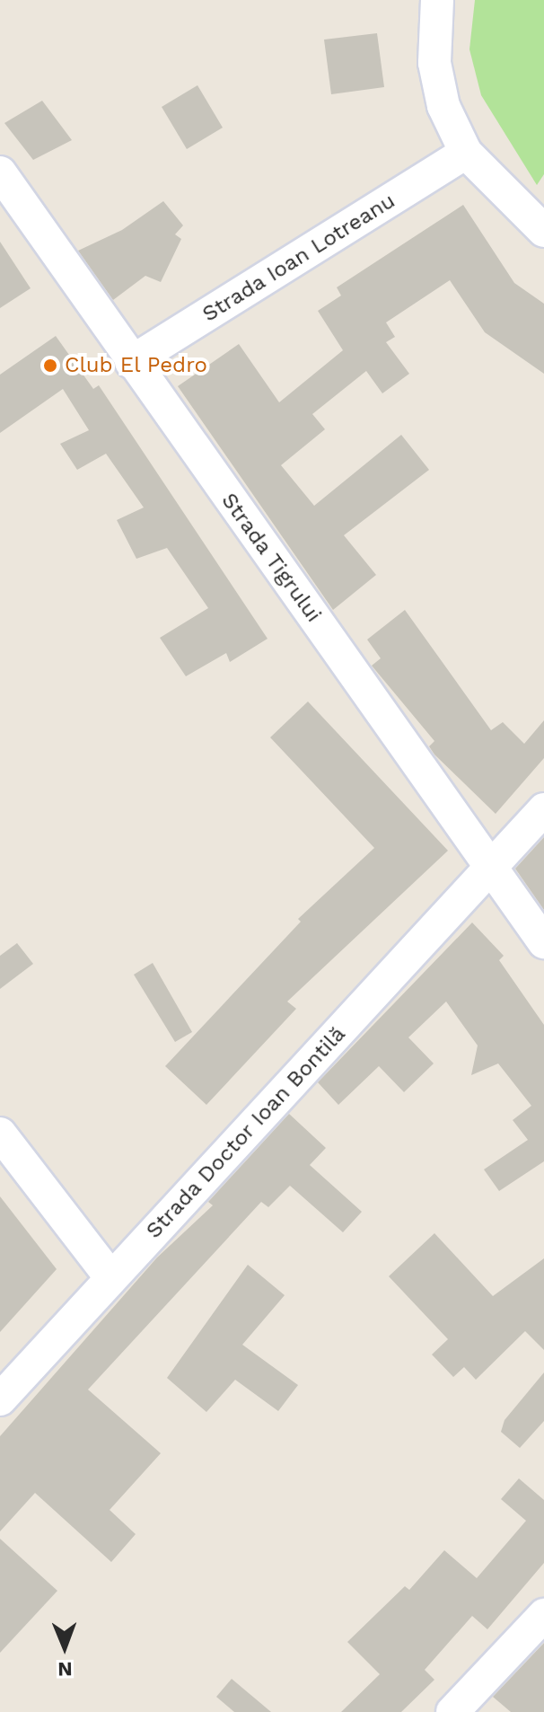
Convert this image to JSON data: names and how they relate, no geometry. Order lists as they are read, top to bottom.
{
  "streets": {
    "street": ["Strada Ioan Lotreanu", "Strada Tigrului", "Strada Doctor Ioan Bontilă"]
  },
  "crossings": [
    ["Strada Ioan Lotreanu", "Strada Tigrului"],
    ["Strada Tigrului", "Strada Doctor Ioan Bontilă"]
  ],
  "places": ["Club El Pedro"],
  "north": "bottom"
}
